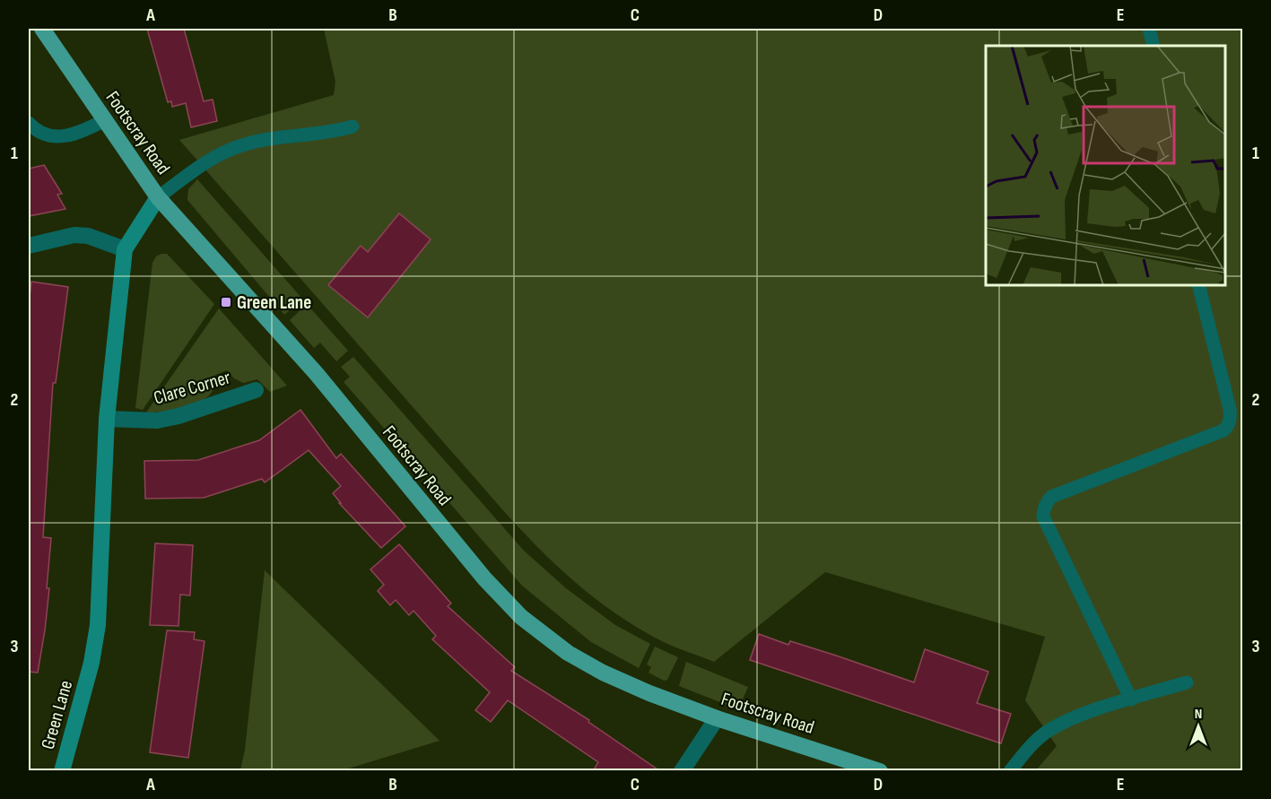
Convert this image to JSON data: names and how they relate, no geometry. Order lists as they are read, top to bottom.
{
  "streets": {
    "main road": ["Footscray Road", "Green Lane"],
    "street": ["Clare Corner"]
  },
  "crossings": [
    ["Footscray Road", "Green Lane"],
    ["Clare Corner", "Green Lane"]
  ],
  "places": {
    "transit": ["Green Lane"]
  },
  "north": "top",
  "grid": {
    "columns": [
      "A",
      "B",
      "C",
      "D",
      "E"
    ],
    "rows": ["1", "2", "3"]
  }
}
